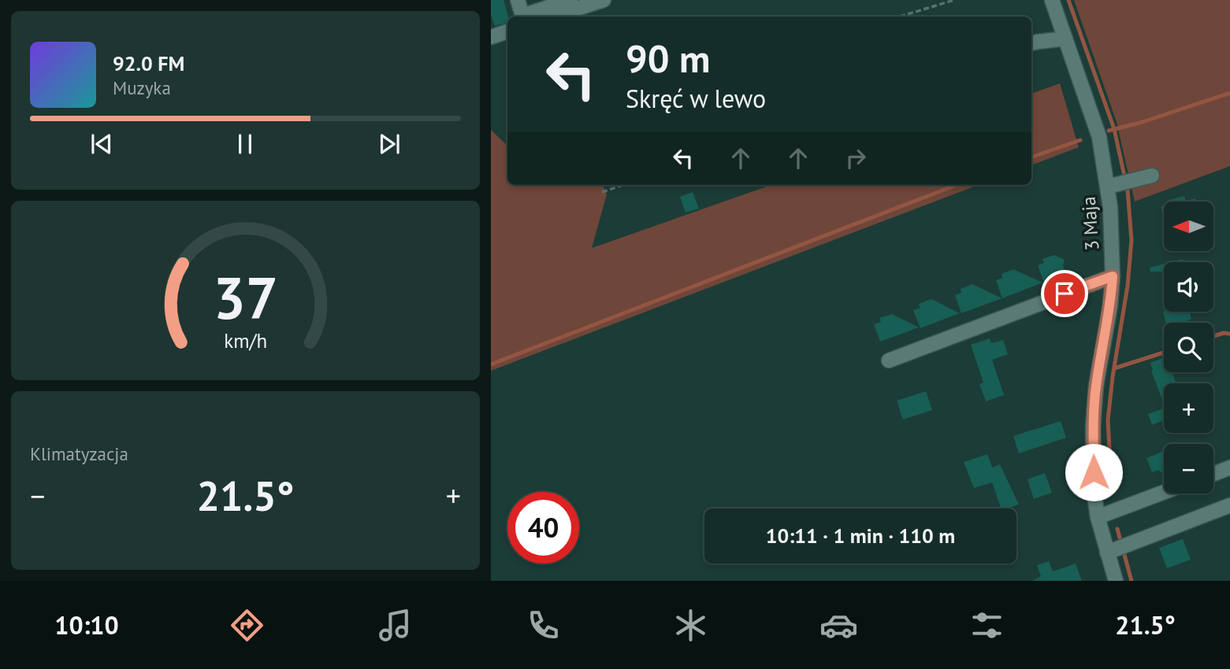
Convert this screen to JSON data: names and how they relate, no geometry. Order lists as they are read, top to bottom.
{
  "streets": {
    "street": ["3 Maja"]
  },
  "north": "left",
  "page": {
    "turn": ["90 m", "Skręć w lewo"],
    "song": ["92.0 FM", "Muzyka"],
    "map_buttons": ["+", "−"],
    "tile": "Klimatyzacja",
    "heat": ["−", "21.5°", "+"],
    "limit": "40",
    "trip": "10:11 · 1 min · 110 m",
    "tabs": ["10:10", "21.5°"],
    "gauge": ["37", "km/h"]
  }
}
